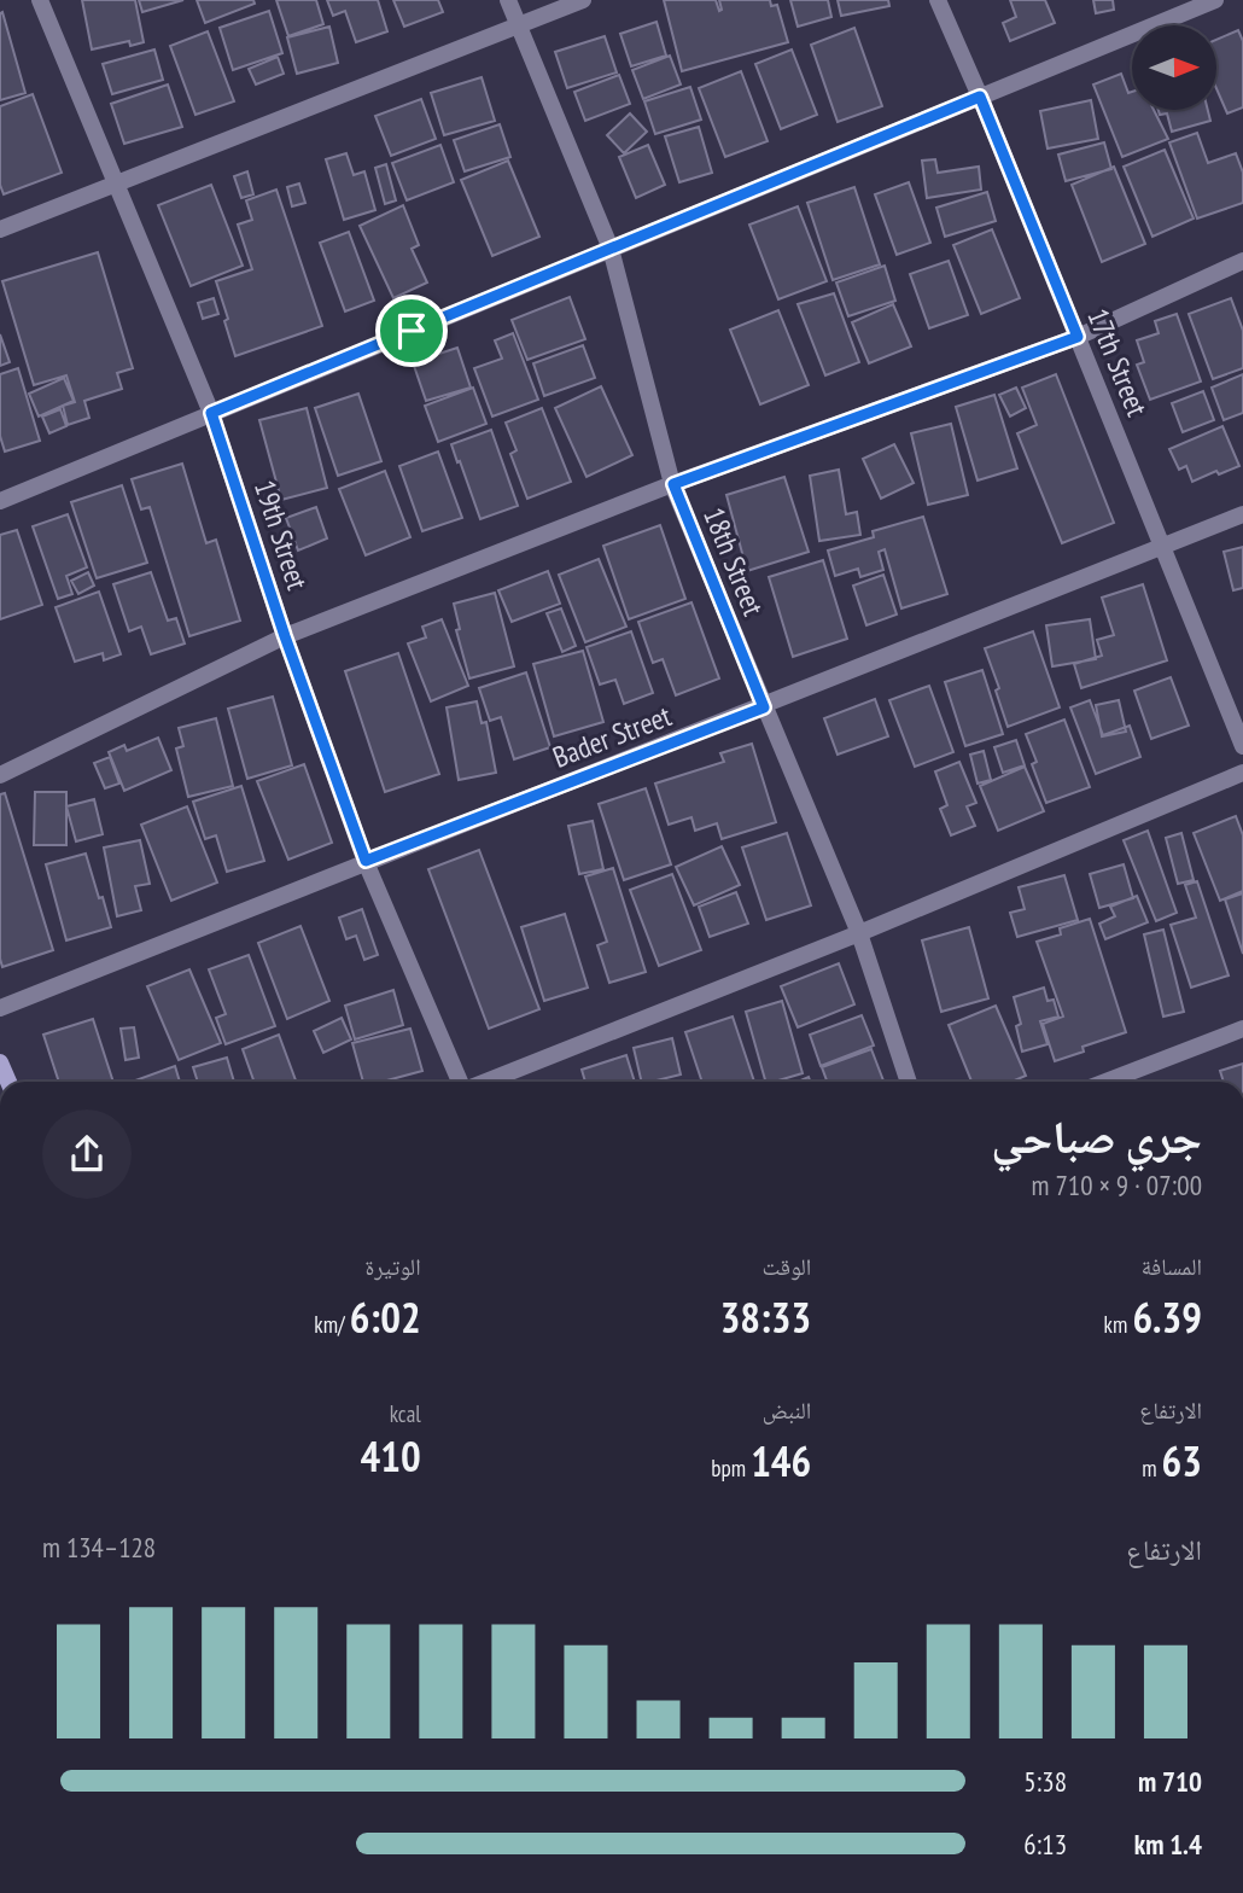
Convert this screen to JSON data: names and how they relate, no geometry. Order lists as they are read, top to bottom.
{
  "streets": {
    "street": [
      "17th Street",
      "19th Street",
      "18th Street",
      "Bader Street"
    ]
  },
  "crossings": [
    ["17th Street", "Bader Street"],
    ["19th Street", "Bader Street"],
    ["18th Street", "Bader Street"]
  ],
  "north": "right",
  "page": {
    "heading": ["جري صباحي", "07:00 · 9 × 710 m"],
    "stats": [
      ["المسافة", "6.39 km"],
      ["الوقت", "38:33"],
      ["الوتيرة", "6:02 /km"],
      ["الارتفاع", "63 m"],
      ["النبض", "146 bpm"],
      ["kcal", "410"]
    ],
    "chart": ["الارتفاع", "128–134 m"],
    "list": [
      {
        "name": "710 m",
        "note": "5:38"
      },
      {
        "name": "1.4 km",
        "note": "6:13"
      }
    ]
  }
}
